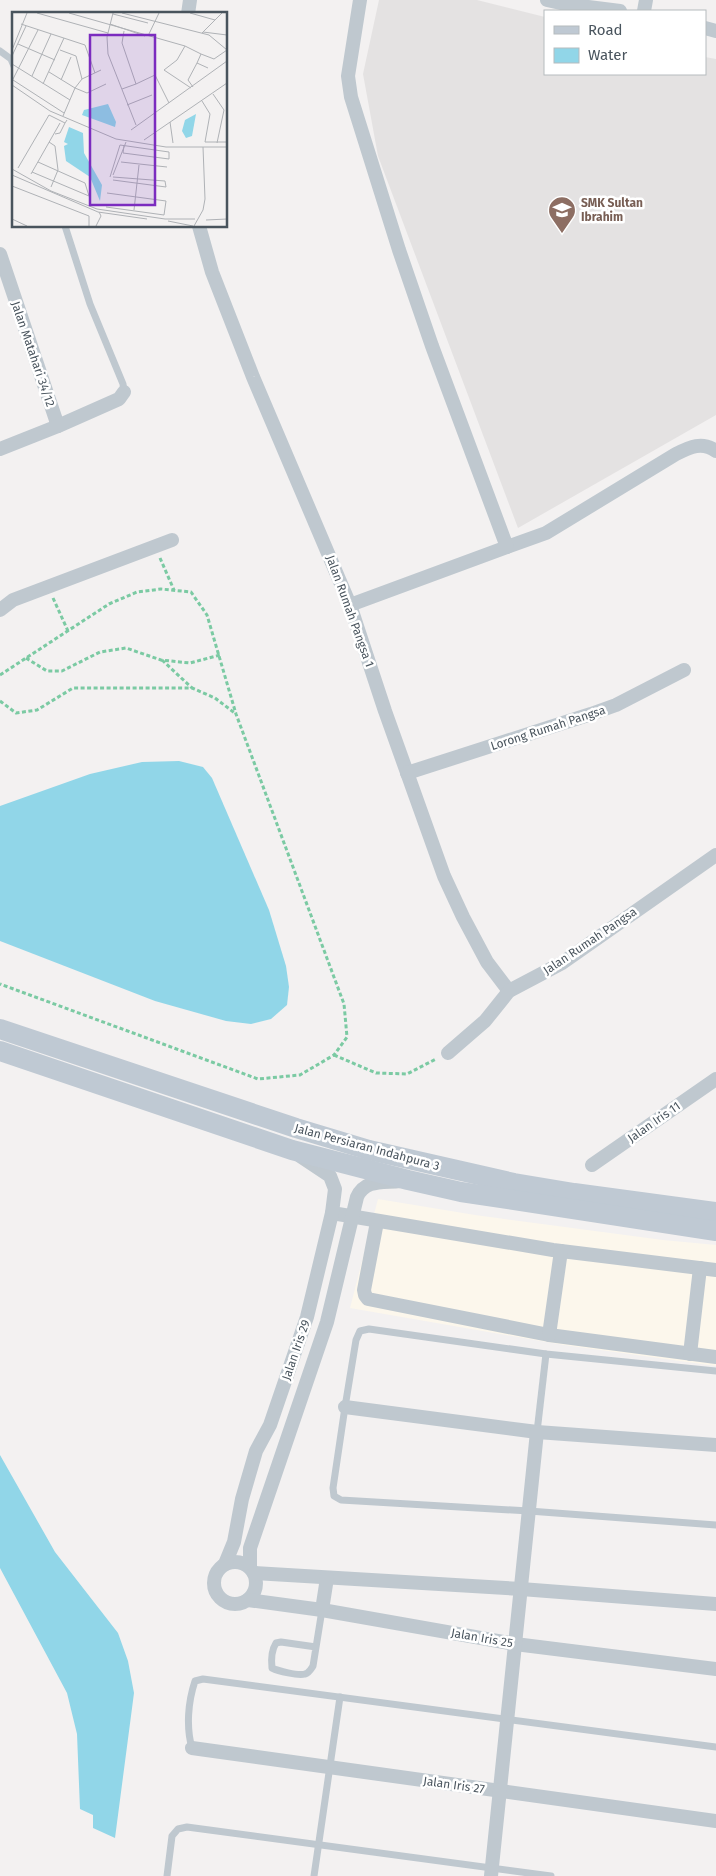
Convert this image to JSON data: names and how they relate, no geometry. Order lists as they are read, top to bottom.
{
  "streets": {
    "main road": ["Jalan Persiaran Indahpura 3"],
    "street": [
      "Jalan Matahari 34/12",
      "Jalan Rumah Pangsa 1",
      "Lorong Rumah Pangsa",
      "Jalan Rumah Pangsa",
      "Jalan Iris 11",
      "Jalan Iris 29",
      "Jalan Iris 25",
      "Jalan Iris 27"
    ]
  },
  "crossings": [
    ["Jalan Rumah Pangsa 1", "Lorong Rumah Pangsa"],
    ["Jalan Rumah Pangsa 1", "Jalan Rumah Pangsa"],
    ["Jalan Persiaran Indahpura 3", "Jalan Iris 29"],
    ["Jalan Iris 29", "Jalan Iris 25"]
  ],
  "places": {
    "school or university": ["SMK Sultan Ibrahim"]
  },
  "legend": ["Road", "Water"]
}
